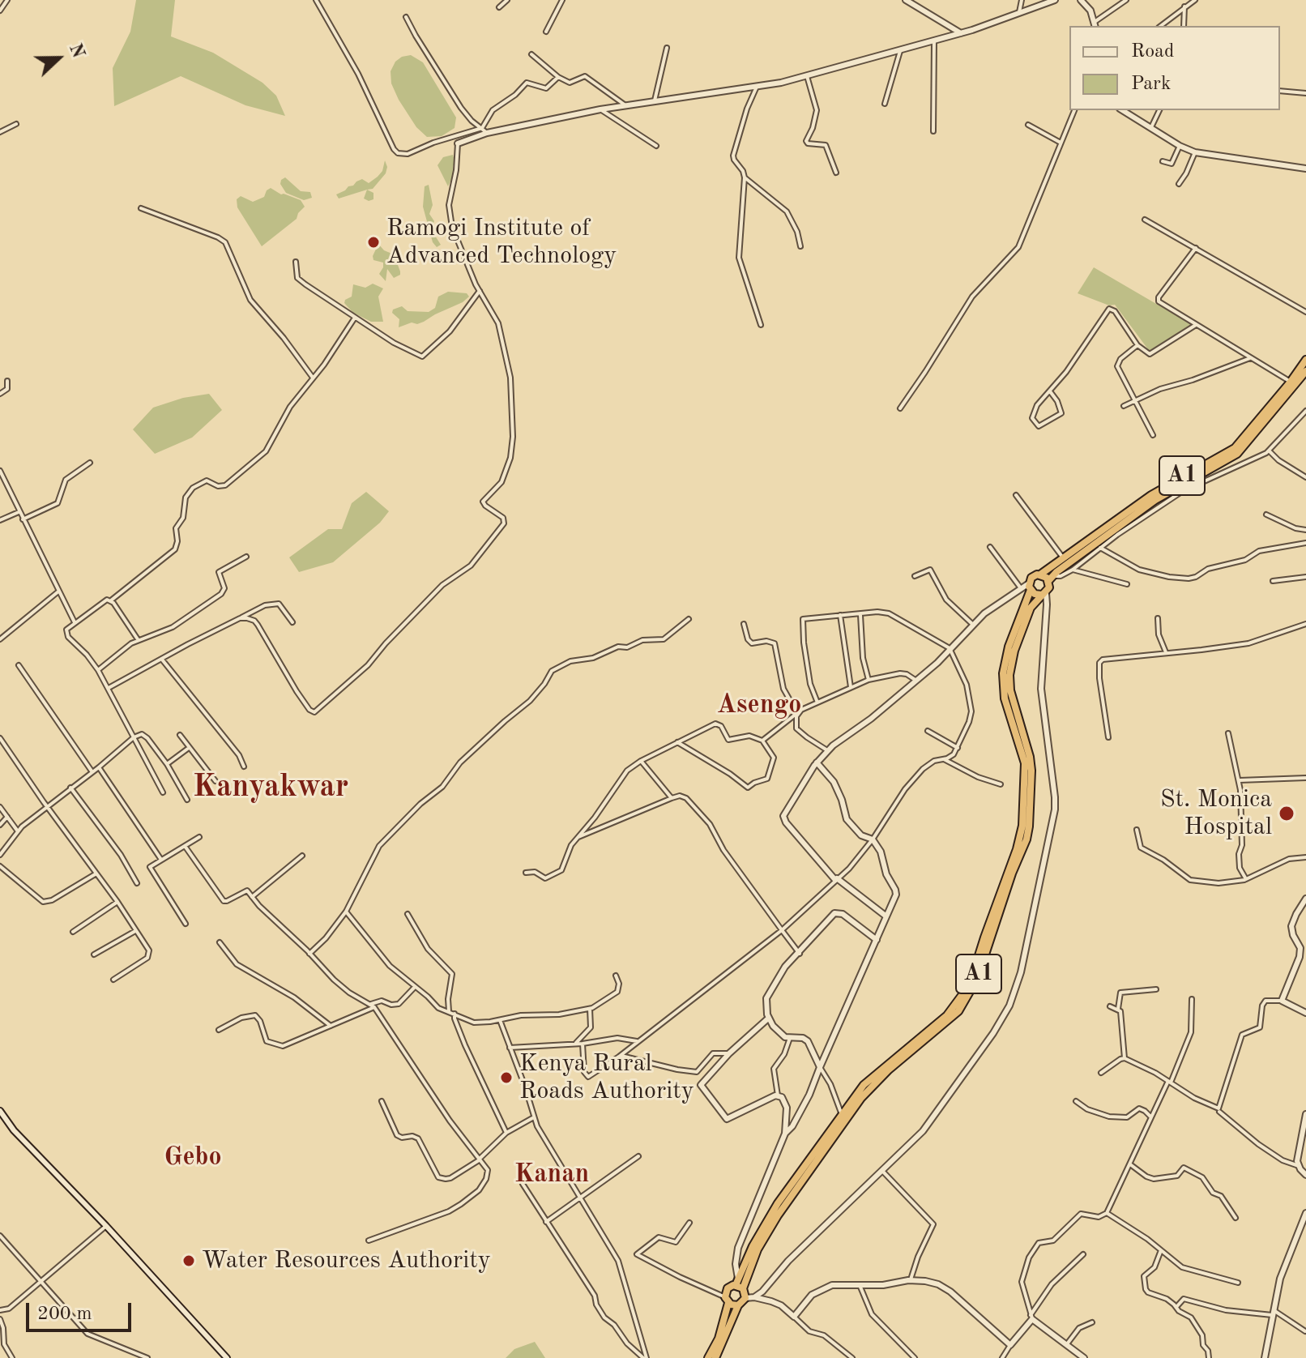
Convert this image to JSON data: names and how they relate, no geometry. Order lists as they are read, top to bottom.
{
  "streets": {
    "highway": ["A1"]
  },
  "districts": [
    "Asengo",
    "Kanyakwar",
    "Gebo",
    "Kanan"
  ],
  "places": [
    "Ramogi Institute of Advanced Technology",
    "St. Monica Hospital",
    "Kenya Rural Roads Authority",
    "Water Resources Authority"
  ],
  "legend": ["Road", "Park"],
  "scale_bar": "200 m",
  "north": "right"
}
